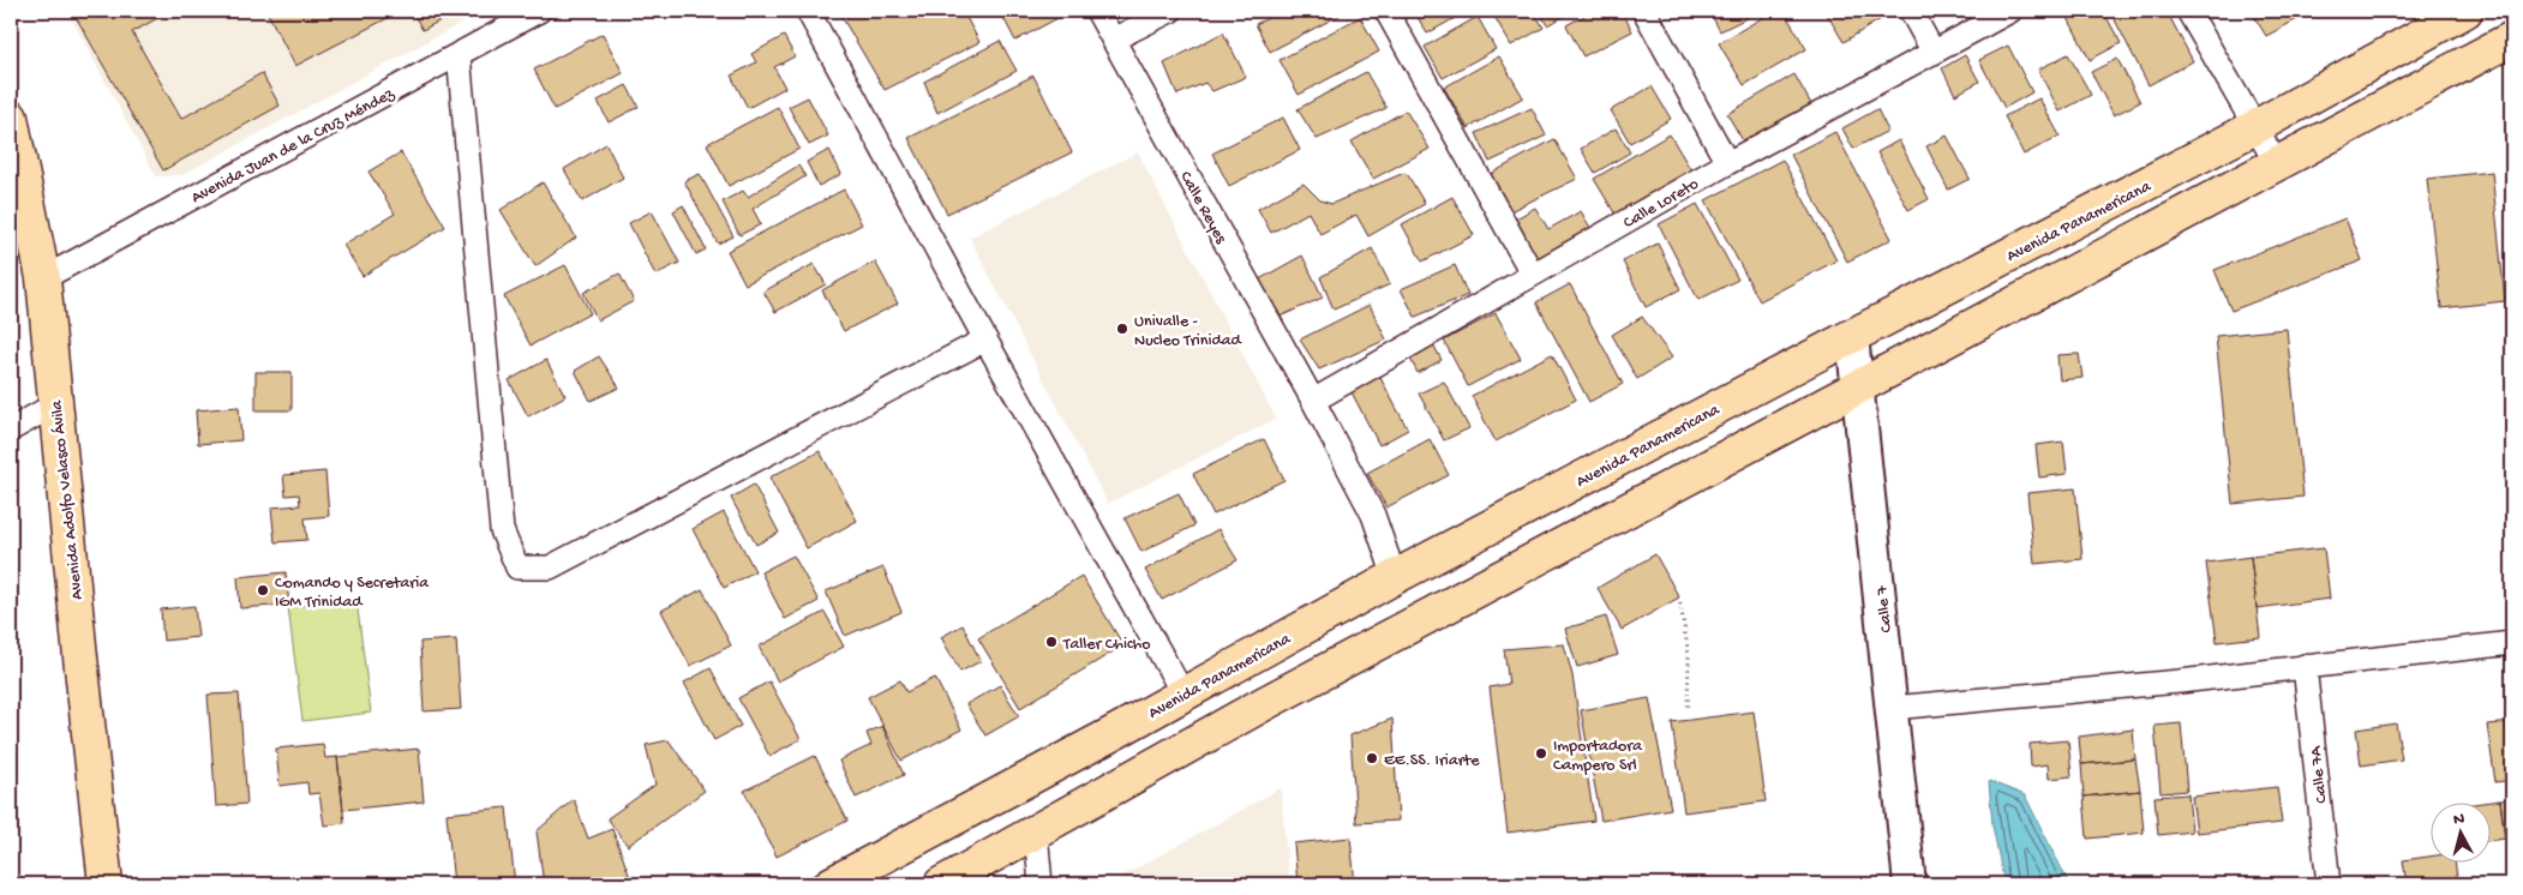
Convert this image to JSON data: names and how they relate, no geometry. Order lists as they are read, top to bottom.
{
  "streets": {
    "highway": ["Avenida Panamericana", "Avenida Adolfo Velasco Ávila"],
    "street": [
      "Avenida Juan de la Cruz Méndez",
      "Calle Loreto",
      "Calle Reyes",
      "Calle 7",
      "Calle 7A"
    ]
  },
  "crossings": [
    ["Avenida Juan de la Cruz Méndez", "Avenida Adolfo Velasco Ávila"],
    ["Calle Loreto", "Calle Reyes"],
    ["Calle Reyes", "Avenida Panamericana"],
    ["Avenida Panamericana", "Calle 7"]
  ],
  "places": [
    "Univalle - Nucleo Trinidad",
    "Comando y Secretaria IGM Trinidad",
    "Taller Chicho",
    "Importadora Campero Srl",
    "EE.SS. Iriarte"
  ],
  "north": "top"
}
